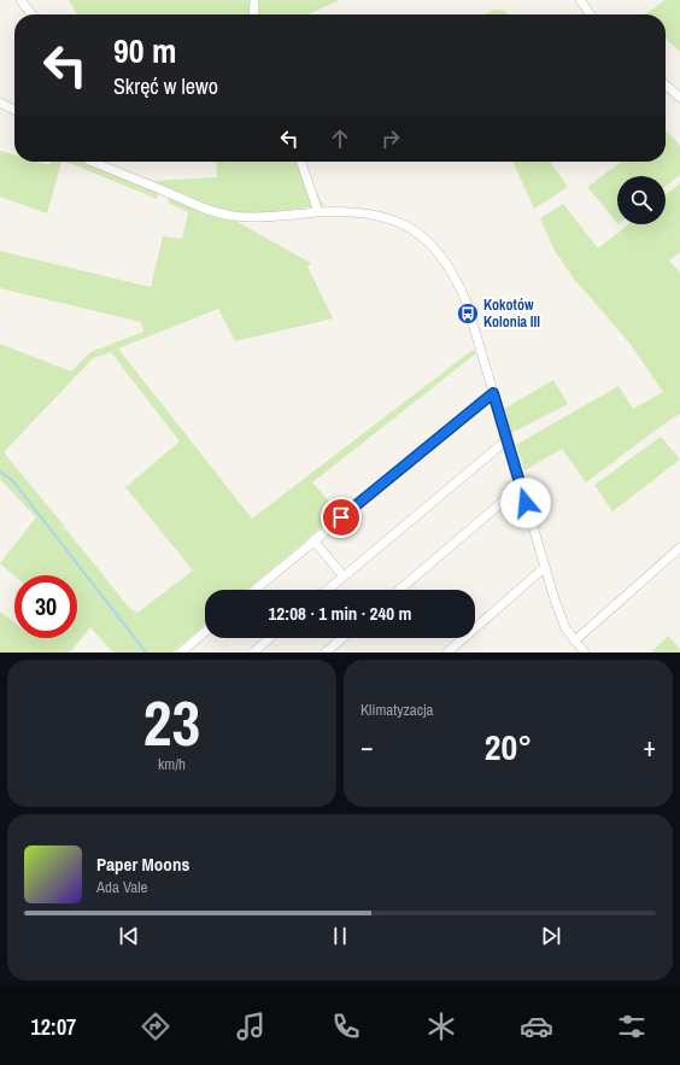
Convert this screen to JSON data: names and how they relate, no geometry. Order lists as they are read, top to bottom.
{
  "places": {
    "bus stop": ["Kokotów Kolonia III"]
  },
  "page": {
    "turn": ["90 m", "Skręć w lewo"],
    "limit": "30",
    "trip": "12:08 · 1 min · 240 m",
    "tile": [
      ["23", "km/h"],
      "Klimatyzacja"
    ],
    "heat": ["−", "20°", "+"],
    "song": ["Paper Moons", "Ada Vale"],
    "tabs": "12:07"
  }
}
